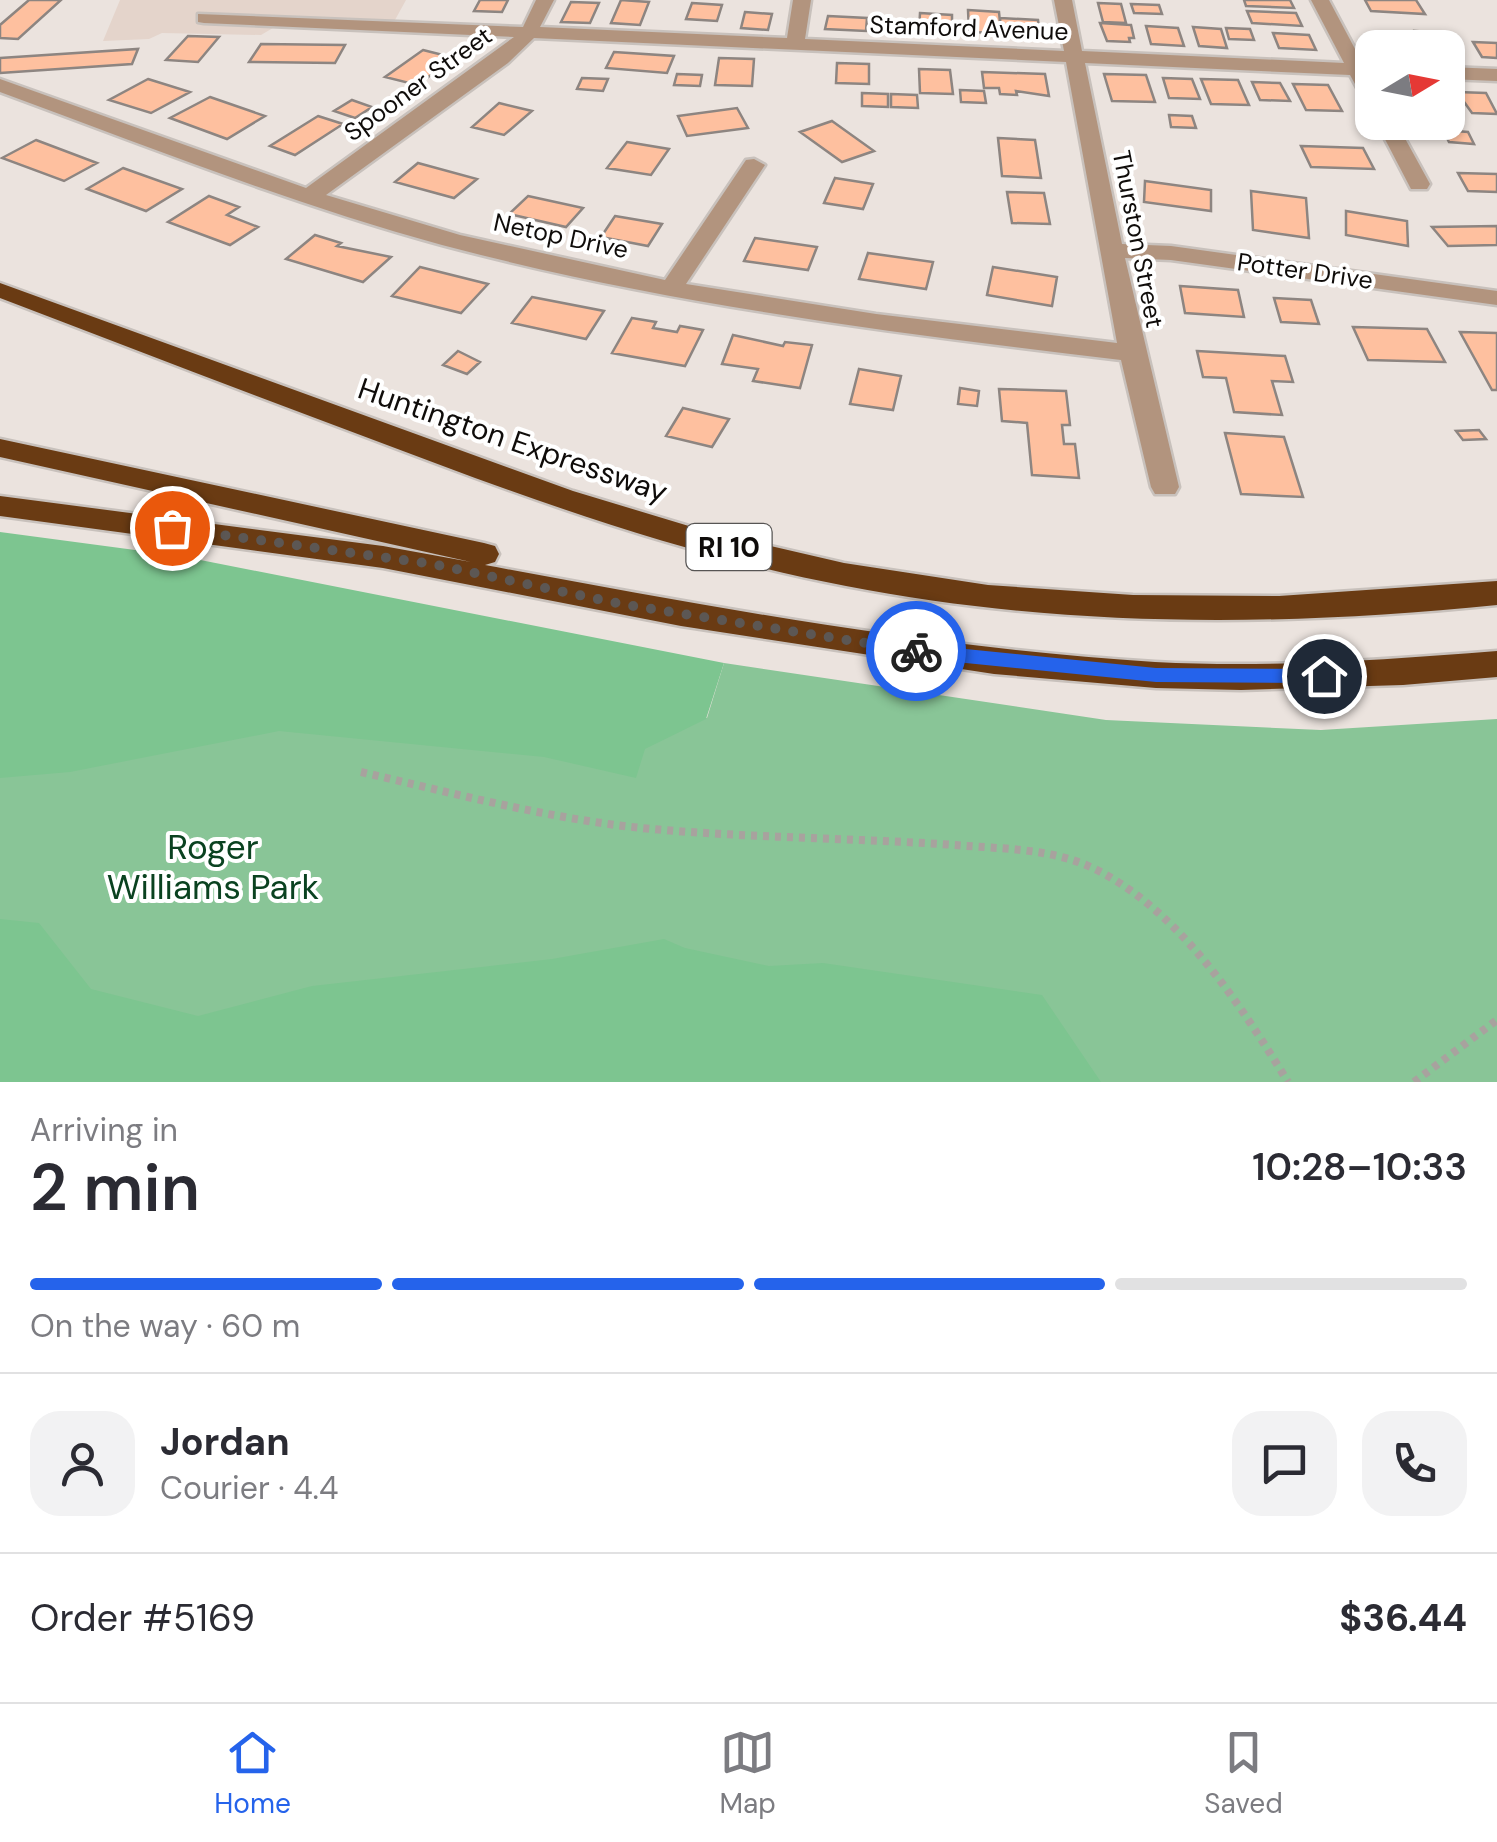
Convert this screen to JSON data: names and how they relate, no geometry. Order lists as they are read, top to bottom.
{
  "streets": {
    "highway": ["Huntington Expressway", "RI 10"],
    "street": [
      "Stamford Avenue",
      "Spooner Street",
      "Netop Drive",
      "Thurston Street",
      "Potter Drive"
    ]
  },
  "crossings": [
    ["Stamford Avenue", "Spooner Street"],
    ["Stamford Avenue", "Thurston Street"],
    ["Spooner Street", "Netop Drive"],
    ["Netop Drive", "Thurston Street"],
    ["Thurston Street", "Potter Drive"]
  ],
  "parks": ["Roger Williams Park"],
  "north": "right",
  "page": {
    "heading": ["2 min", "Arriving in", "10:28–10:33"],
    "panel": [
      "Jordan",
      "Courier · 4.4",
      "Order #5169",
      "$36.44"
    ],
    "bar": "On the way · 60 m",
    "tabs": ["Home", "Map", "Saved"]
  }
}
